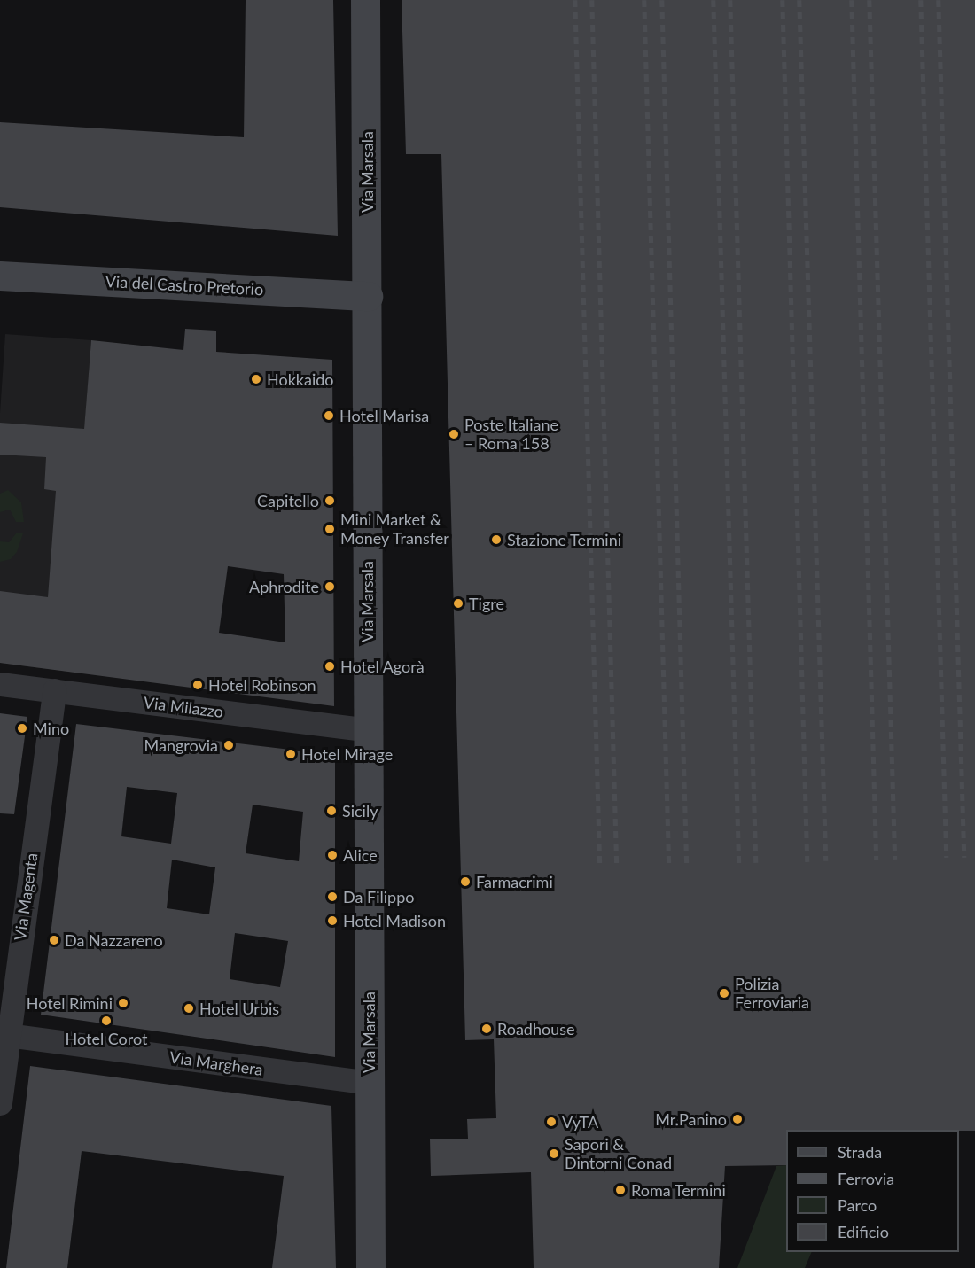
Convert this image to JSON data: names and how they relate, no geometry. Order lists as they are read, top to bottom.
{
  "streets": {
    "main road": ["Via Marsala", "Via del Castro Pretorio"],
    "street": ["Via Milazzo", "Via Magenta", "Via Marghera"]
  },
  "crossings": [
    ["Via Marsala", "Via del Castro Pretorio"],
    ["Via Marsala", "Via Milazzo"],
    ["Via Marsala", "Via Marghera"],
    ["Via Milazzo", "Via Magenta"],
    ["Via Magenta", "Via Marghera"]
  ],
  "places": [
    "Hokkaido",
    "Hotel Marisa",
    "Poste Italiane – Roma 158",
    "Capitello",
    "Mini Market & Money Transfer",
    "Stazione Termini",
    "Aphrodite",
    "Tigre",
    "Hotel Agorà",
    "Hotel Robinson",
    "Mino",
    "Mangrovia",
    "Hotel Mirage",
    "Sicily",
    "Alice",
    "Farmacrimi",
    "Da Filippo",
    "Hotel Madison",
    "Da Nazzareno",
    "Polizia Ferroviaria",
    "Hotel Rimini",
    "Hotel Urbis",
    "Hotel Corot",
    "Roadhouse",
    "Mr.Panino",
    "VyTA",
    "Sapori & Dintorni Conad",
    "Roma Termini"
  ],
  "legend": [
    "Strada",
    "Ferrovia",
    "Parco",
    "Edificio"
  ]
}
